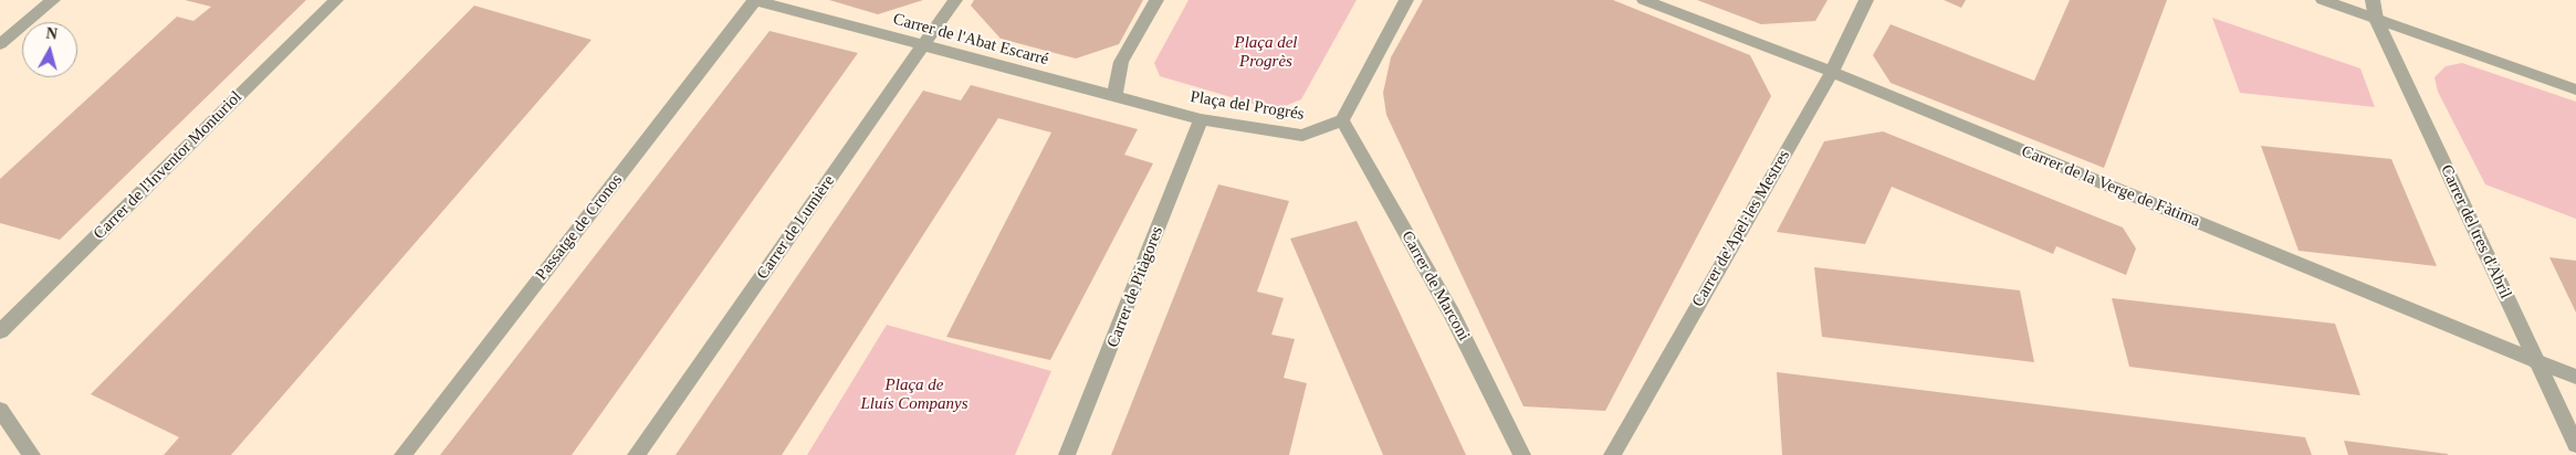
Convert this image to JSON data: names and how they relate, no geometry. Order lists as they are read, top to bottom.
{
  "streets": {
    "street": [
      "Carrer de l'Abat Escarré",
      "Plaça del Progrés",
      "Carrer de l'Inventor Monturiol",
      "Carrer de la Verge de Fàtima",
      "Passatge de Cronos",
      "Carrer de Lumière",
      "Carrer de'Apel·les Mestres",
      "Carrer del tres d'Abril",
      "Carrer de Marconi",
      "Carrer de Pitàgores"
    ]
  },
  "crossings": [
    ["Carrer de l'Abat Escarré", "Plaça del Progrés"],
    ["Carrer de l'Abat Escarré", "Passatge de Cronos"],
    ["Carrer de l'Abat Escarré", "Carrer de Lumière"],
    ["Plaça del Progrés", "Carrer de Marconi"],
    ["Plaça del Progrés", "Carrer de Pitàgores"],
    ["Carrer de la Verge de Fàtima", "Carrer de'Apel·les Mestres"],
    ["Carrer de la Verge de Fàtima", "Carrer del tres d'Abril"]
  ],
  "parks": ["Plaça del Progrès", "Plaça de Lluís Companys"],
  "north": "top"
}
